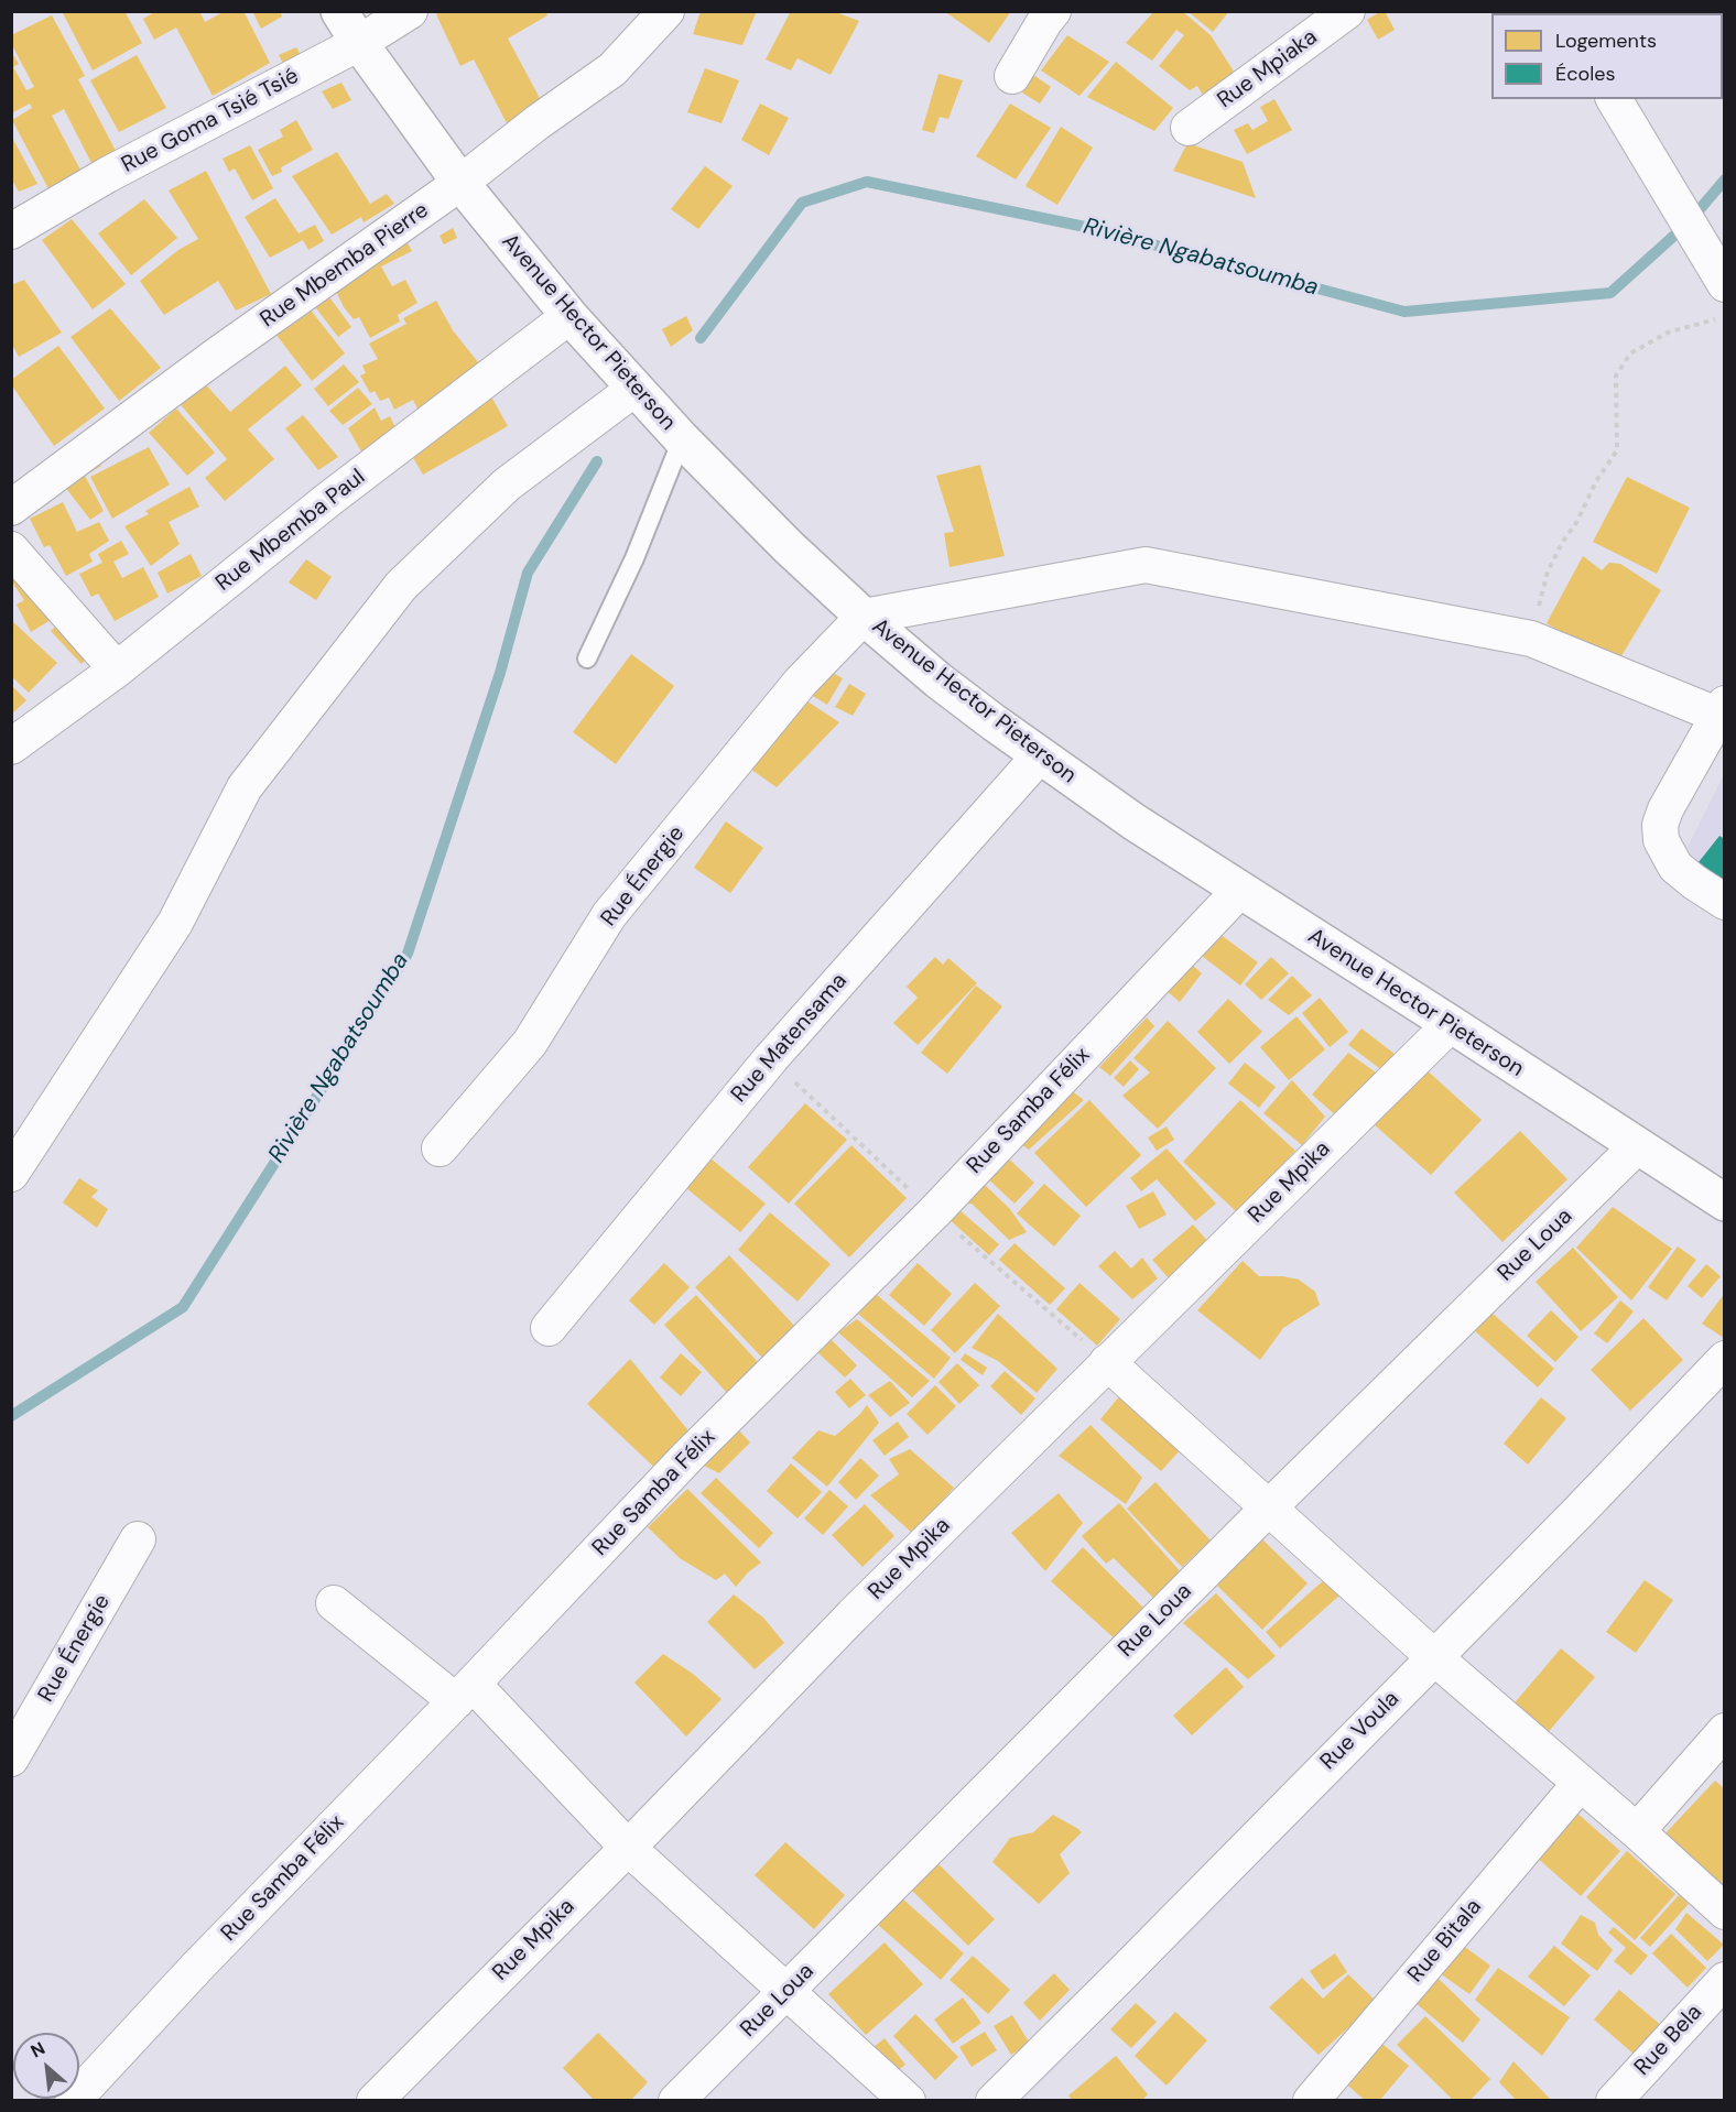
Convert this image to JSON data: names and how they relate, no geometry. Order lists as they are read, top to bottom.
{
  "streets": {
    "street": [
      "Rue Mpiaka",
      "Rue Goma Tsié Tsié",
      "Rue Mbemba Pierre",
      "Avenue Hector Pieterson",
      "Rue Mbemba Paul",
      "Rue Énergie",
      "Rue Matensama",
      "Rue Samba Félix",
      "Rue Mpika",
      "Rue Loua",
      "Rue Voula",
      "Rue Bitala",
      "Rue Bela"
    ]
  },
  "crossings": [
    ["Rue Goma Tsié Tsié", "Avenue Hector Pieterson"],
    ["Rue Mbemba Pierre", "Avenue Hector Pieterson"],
    ["Avenue Hector Pieterson", "Rue Mbemba Paul"],
    ["Avenue Hector Pieterson", "Rue Énergie"],
    ["Avenue Hector Pieterson", "Rue Matensama"],
    ["Avenue Hector Pieterson", "Rue Samba Félix"],
    ["Avenue Hector Pieterson", "Rue Mpika"],
    ["Avenue Hector Pieterson", "Rue Loua"]
  ],
  "water": ["Rivière Ngabatsoumba"],
  "legend": ["Logements", "Écoles"],
  "north": "top left"
}
